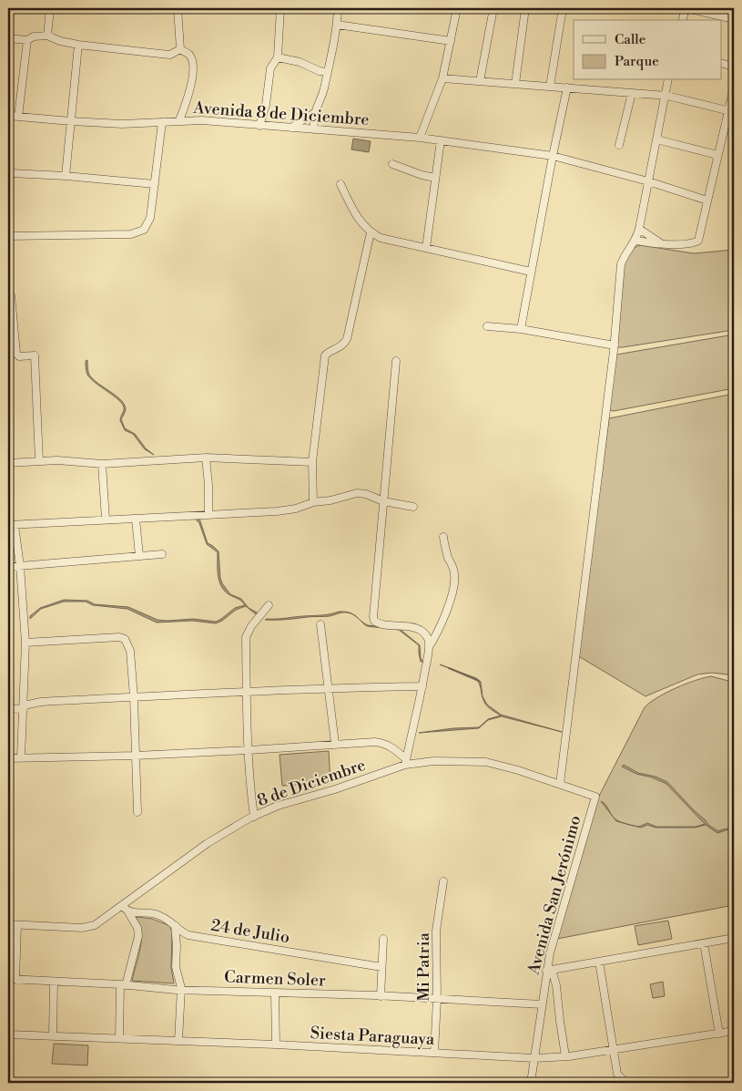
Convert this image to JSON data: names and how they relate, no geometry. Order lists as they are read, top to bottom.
{
  "streets": {
    "street": [
      "Avenida 8 de Diciembre",
      "8 de Diciembre",
      "Avenida San Jerónimo",
      "24 de Julio",
      "Mi Patria",
      "Carmen Soler",
      "Siesta Paraguaya"
    ]
  },
  "crossings": [
    ["8 de Diciembre", "Avenida San Jerónimo"],
    ["8 de Diciembre", "24 de Julio"],
    ["Avenida San Jerónimo", "Carmen Soler"],
    ["Avenida San Jerónimo", "Siesta Paraguaya"],
    ["Mi Patria", "Carmen Soler"],
    ["Mi Patria", "Siesta Paraguaya"]
  ],
  "legend": ["Calle", "Parque"]
}
